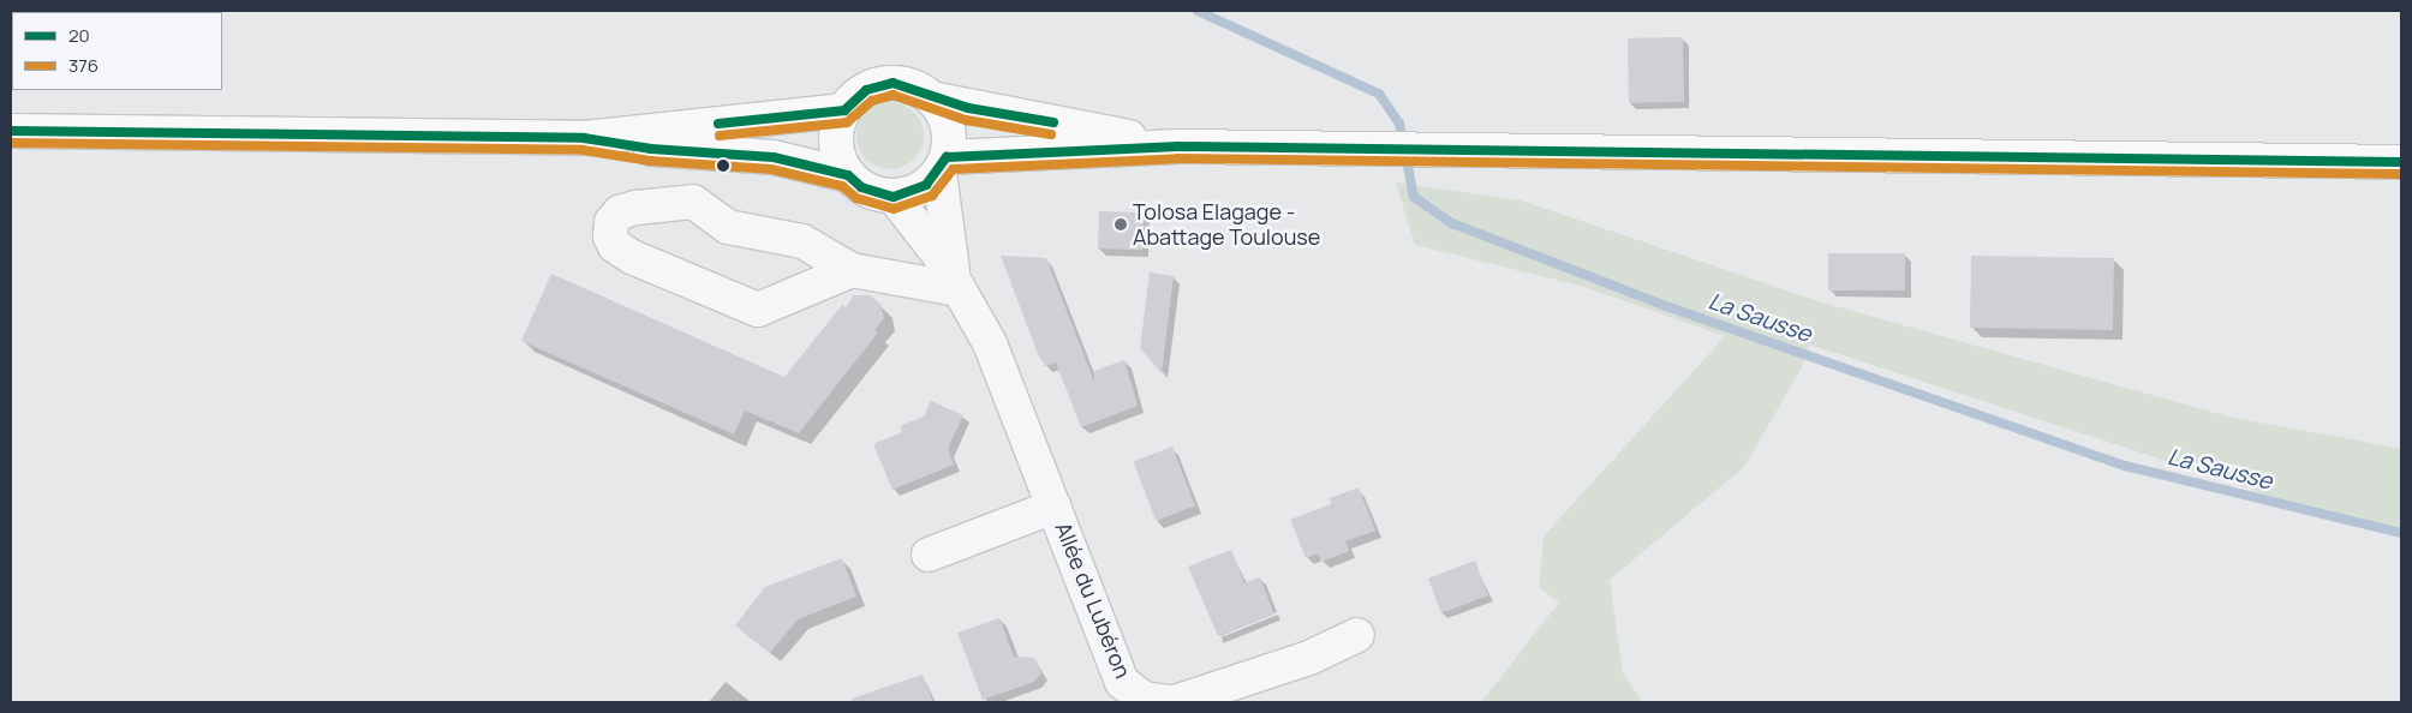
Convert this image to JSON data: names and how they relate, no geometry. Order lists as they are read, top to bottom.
{
  "streets": {
    "street": ["Allée du Lubéron"]
  },
  "water": ["La Sausse"],
  "places": ["Tolosa Elagage - Abattage Toulouse"],
  "lines": ["transit line 20", "transit line 376"],
  "legend": ["20", "376"]
}
